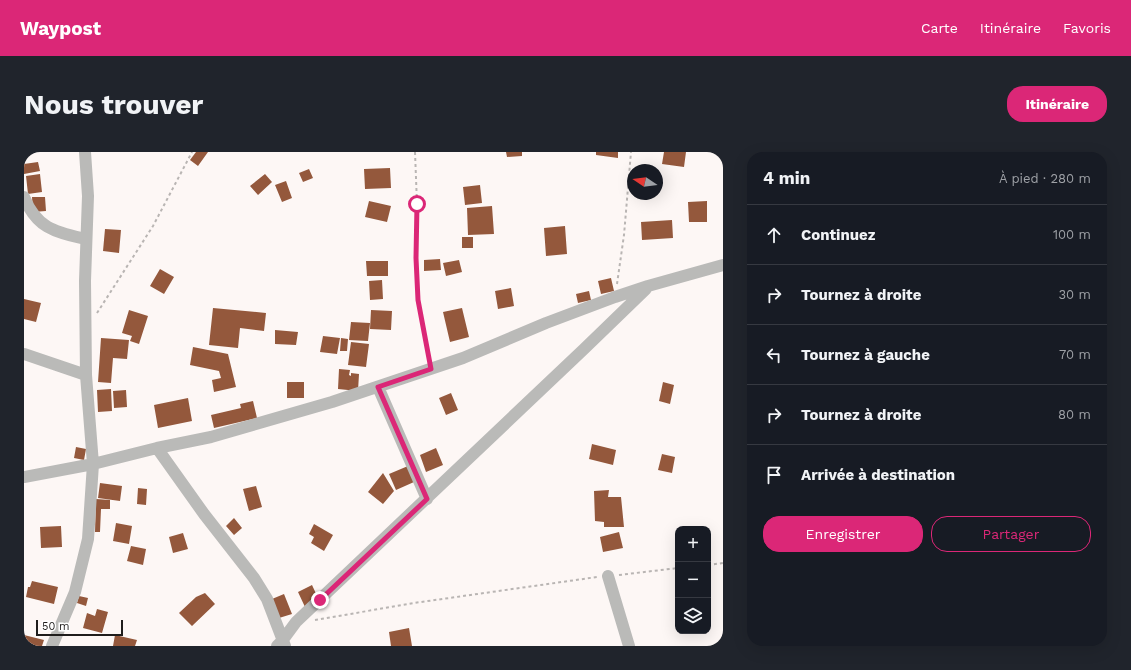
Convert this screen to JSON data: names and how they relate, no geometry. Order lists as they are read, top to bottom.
{
  "scale_bar": "50 m",
  "north": "left",
  "page": {
    "header": "Waypost",
    "nav": ["Carte", "Itinéraire", "Favoris"],
    "buttons": [
      "Itinéraire",
      ["Enregistrer", "Partager"]
    ],
    "title": "Nous trouver",
    "heading": ["4 min", "À pied · 280 m"],
    "list": [
      ["Continuez", "100 m"],
      ["Tournez à droite", "30 m"],
      ["Tournez à gauche", "70 m"],
      ["Tournez à droite", "80 m"],
      "Arrivée à destination"
    ],
    "map_buttons": ["+", "−"],
    "scale": "50 m"
  }
}
